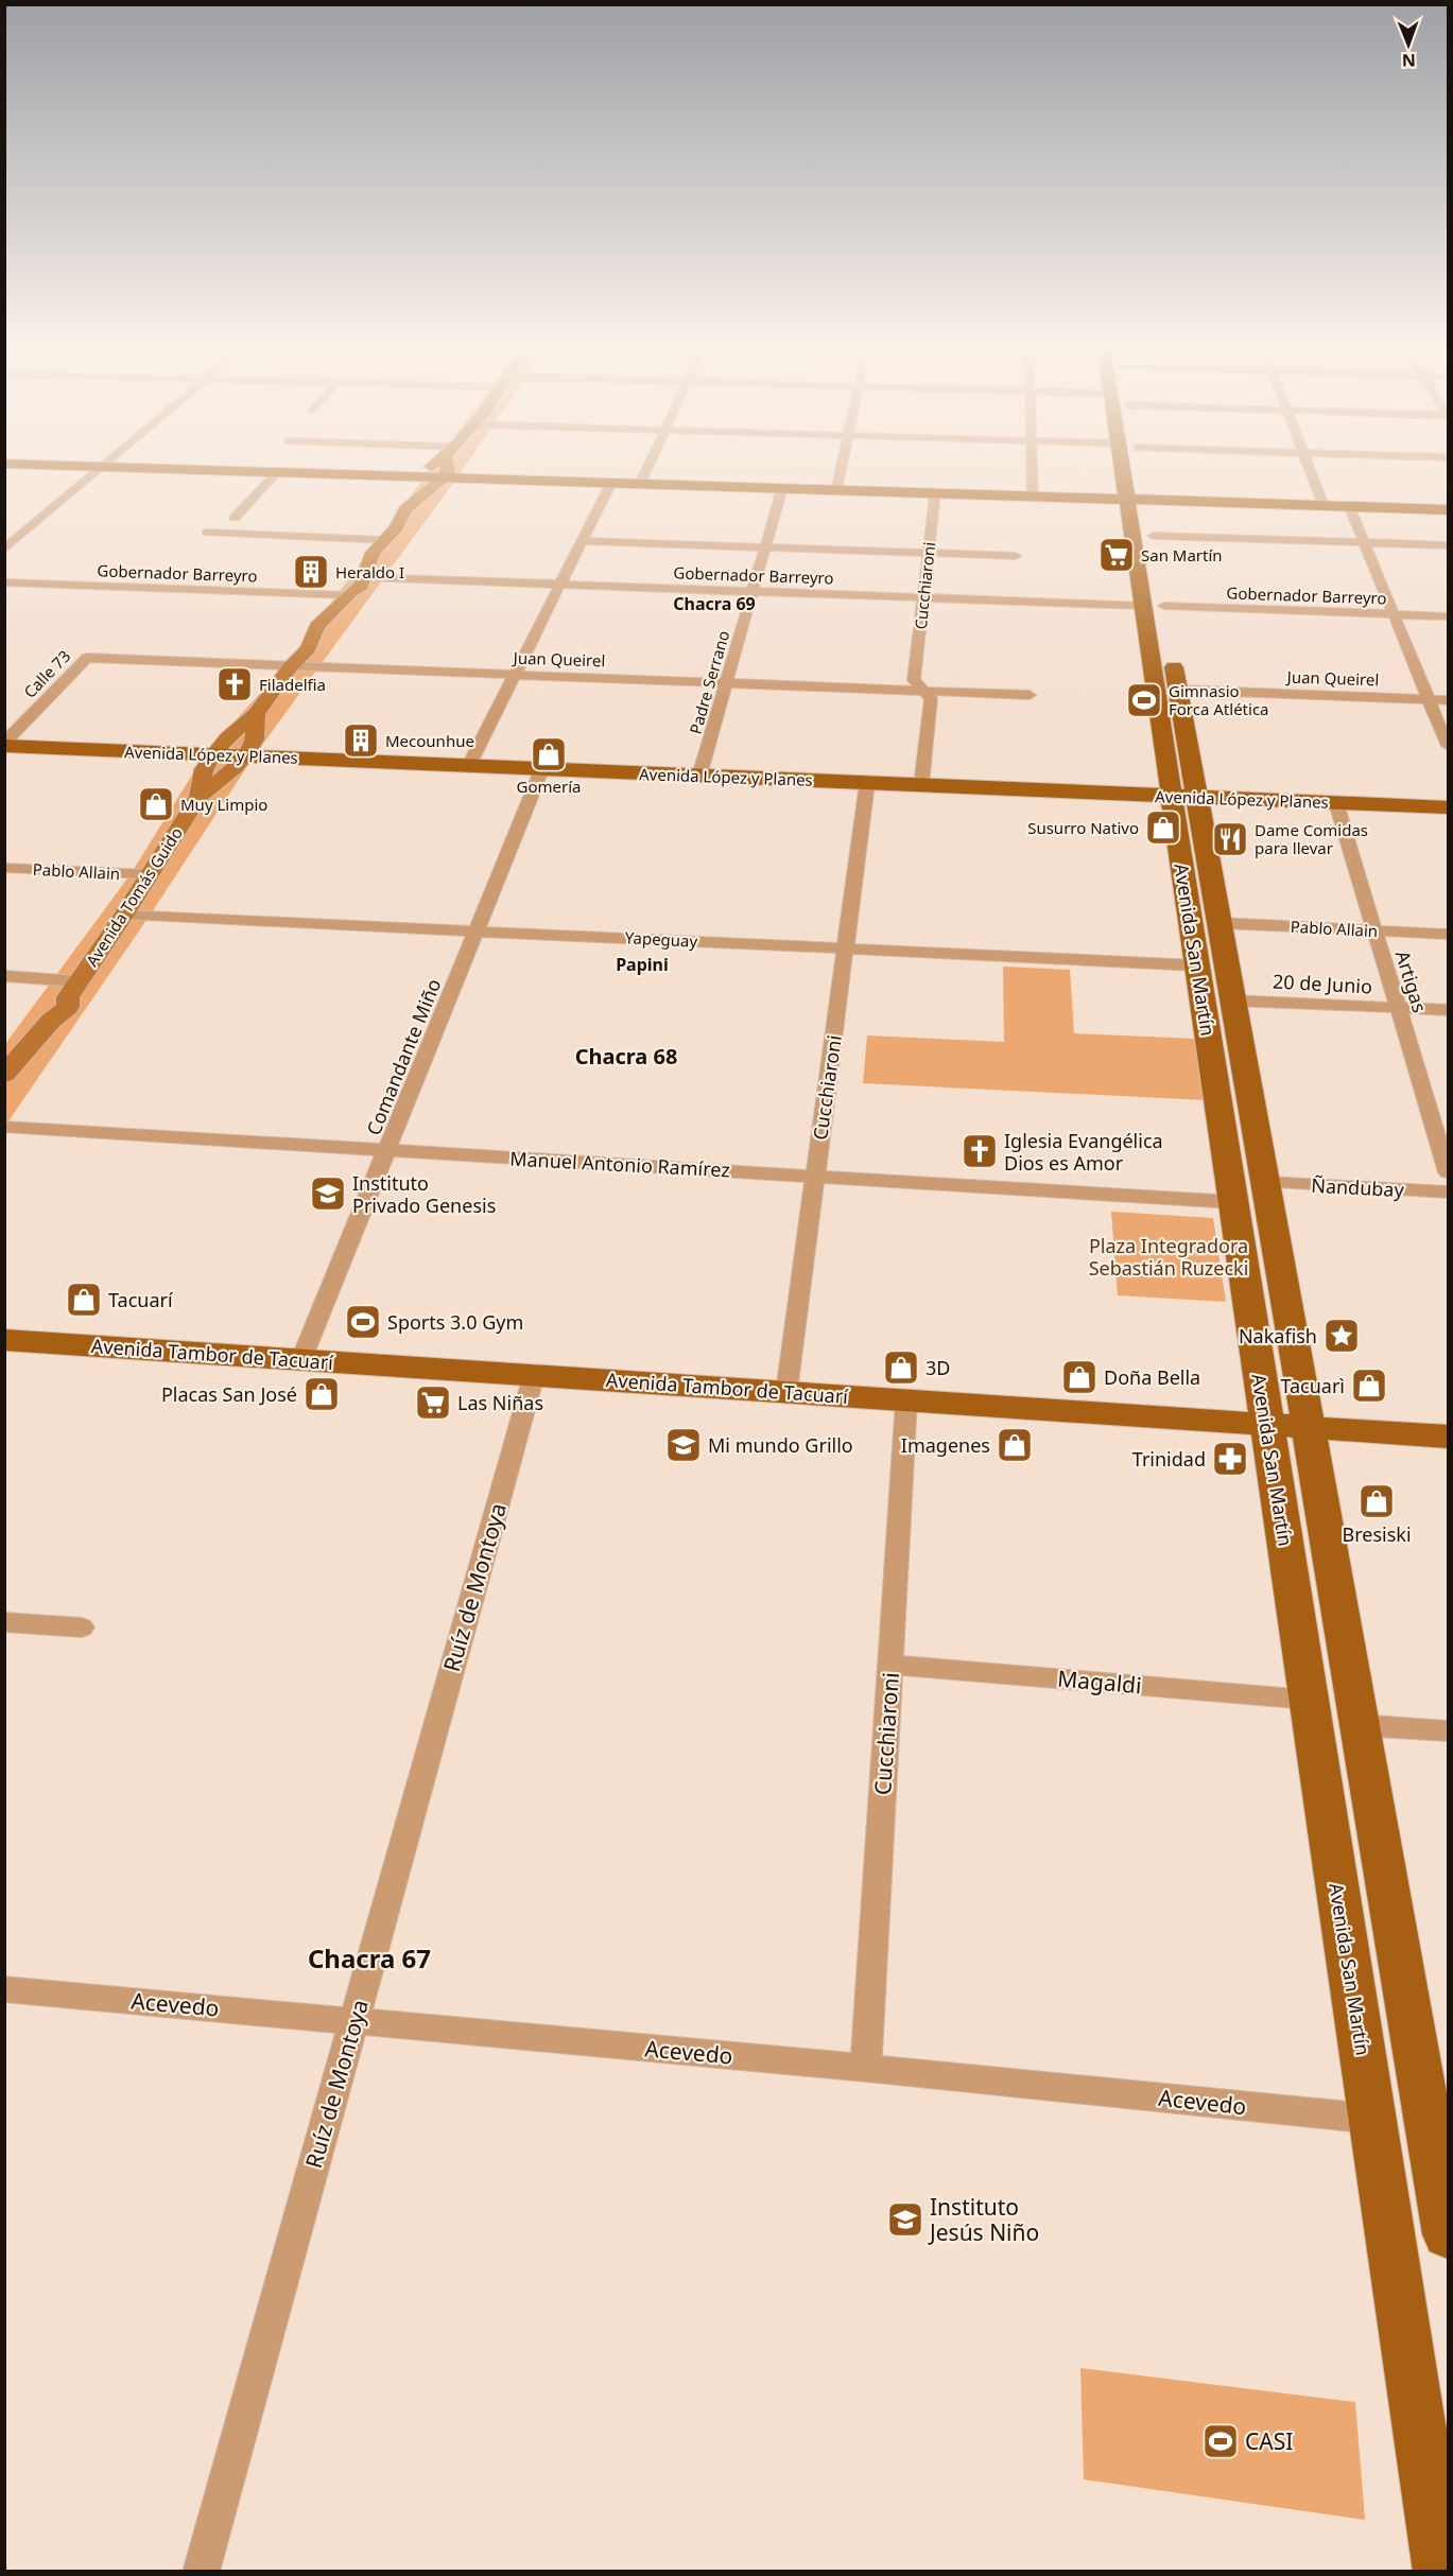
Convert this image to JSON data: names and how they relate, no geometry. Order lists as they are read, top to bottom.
{
  "streets": {
    "main road": [
      "Avenida López y Planes",
      "Avenida Tomás Guido",
      "Avenida San Martín",
      "Avenida Tambor de Tacuarí"
    ],
    "street": [
      "Gobernador Barreyro",
      "Cucchiaroni",
      "Juan Queirel",
      "Calle 73",
      "Padre Serrano",
      "Pablo Allain",
      "Yapeguay",
      "Artigas",
      "20 de Junio",
      "Comandante Miño",
      "Manuel Antonio Ramírez",
      "Ñandubay",
      "Ruíz de Montoya",
      "Magaldi",
      "Acevedo"
    ]
  },
  "crossings": [
    ["Gobernador Barreyro", "Cucchiaroni"],
    ["Gobernador Barreyro", "Padre Serrano"],
    ["Gobernador Barreyro", "Avenida Tomás Guido"],
    ["Gobernador Barreyro", "Avenida San Martín"],
    ["Cucchiaroni", "Juan Queirel"],
    ["Cucchiaroni", "Avenida López y Planes"],
    ["Cucchiaroni", "Yapeguay"],
    ["Cucchiaroni", "Manuel Antonio Ramírez"],
    ["Cucchiaroni", "Avenida Tambor de Tacuarí"],
    ["Cucchiaroni", "Magaldi"],
    ["Cucchiaroni", "Acevedo"],
    ["Juan Queirel", "Calle 73"],
    ["Juan Queirel", "Padre Serrano"],
    ["Juan Queirel", "Avenida Tomás Guido"],
    ["Juan Queirel", "Avenida San Martín"],
    ["Calle 73", "Avenida López y Planes"],
    ["Padre Serrano", "Avenida López y Planes"],
    ["Avenida López y Planes", "Avenida Tomás Guido"],
    ["Avenida López y Planes", "Avenida San Martín"],
    ["Avenida López y Planes", "Artigas"],
    ["Avenida López y Planes", "Comandante Miño"],
    ["Pablo Allain", "Avenida Tomás Guido"],
    ["Pablo Allain", "Avenida San Martín"],
    ["Pablo Allain", "Artigas"],
    ["Avenida Tomás Guido", "Yapeguay"],
    ["Yapeguay", "Avenida San Martín"],
    ["Yapeguay", "Comandante Miño"],
    ["Avenida San Martín", "20 de Junio"],
    ["Avenida San Martín", "Manuel Antonio Ramírez"],
    ["Avenida San Martín", "Ñandubay"],
    ["Avenida San Martín", "Avenida Tambor de Tacuarí"],
    ["Avenida San Martín", "Magaldi"],
    ["Avenida San Martín", "Acevedo"],
    ["Artigas", "20 de Junio"],
    ["Comandante Miño", "Manuel Antonio Ramírez"],
    ["Comandante Miño", "Avenida Tambor de Tacuarí"],
    ["Avenida Tambor de Tacuarí", "Ruíz de Montoya"],
    ["Ruíz de Montoya", "Acevedo"]
  ],
  "districts": [
    "Chacra 69",
    "Papini",
    "Chacra 68",
    "Chacra 67"
  ],
  "parks": ["Plaza Integradora Sebastián Ruzecki"],
  "places": {
    "supermarket": ["San Martín", "Las Niñas"],
    "building": ["Heraldo I", "Mecounhue"],
    "church": ["Filadelfia", "Iglesia Evangélica Dios es Amor"],
    "sports": ["Gimnasio Forca Atlética", "Sports 3.0 Gym", "CASI"],
    "shop": [
      "Gomería",
      "Muy Limpio",
      "Susurro Nativo",
      "Tacuarí",
      "3D",
      "Doña Bella",
      "Tacuarì",
      "Placas San José",
      "Imagenes",
      "Bresiski"
    ],
    "restaurant": ["Dame Comidas para llevar"],
    "school or university": ["Instituto Privado Genesis", "Mi mundo Grillo", "Instituto Jesús Niño"],
    "place": ["Nakafish"],
    "pharmacy": ["Trinidad"]
  },
  "north": "bottom"
}
